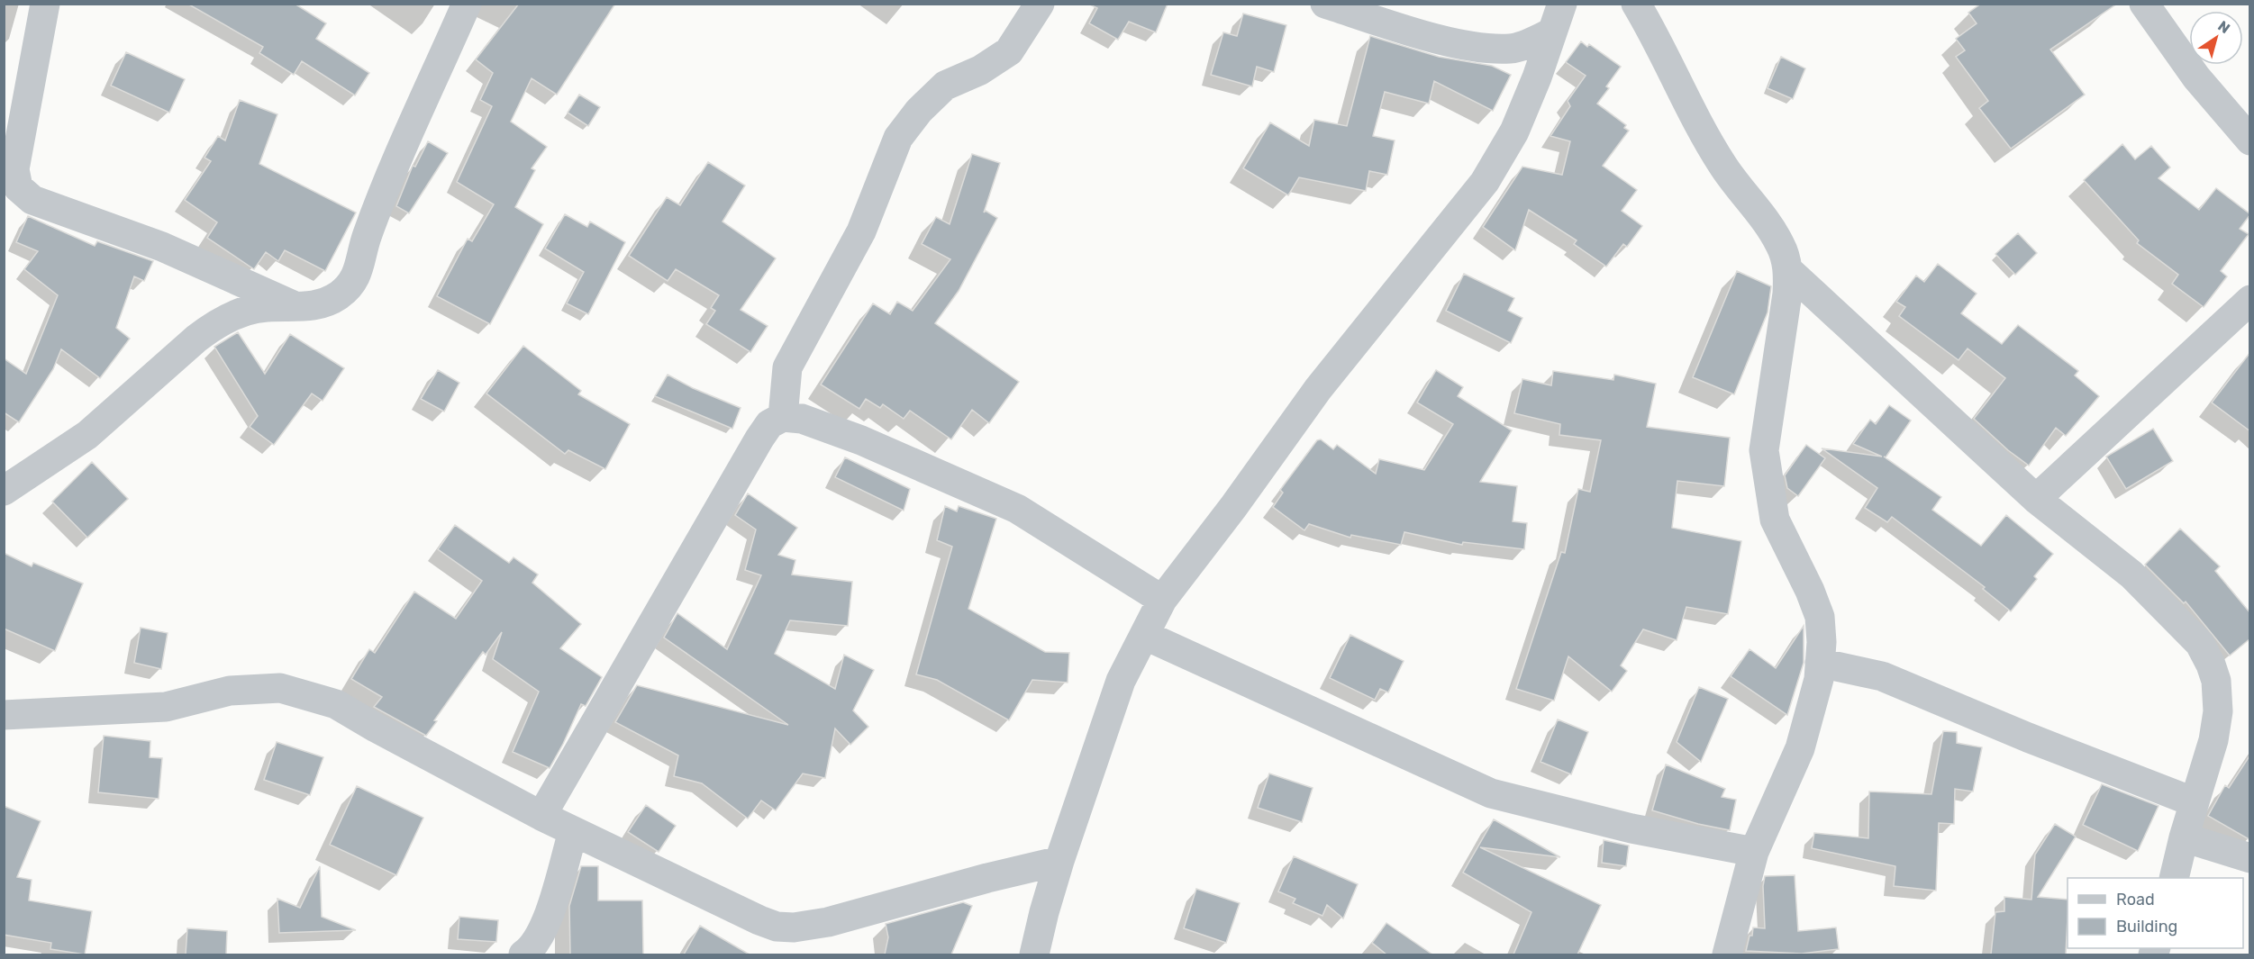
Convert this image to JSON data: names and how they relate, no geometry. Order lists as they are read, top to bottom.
{
  "legend": ["Road", "Building"],
  "north": "top right"
}
